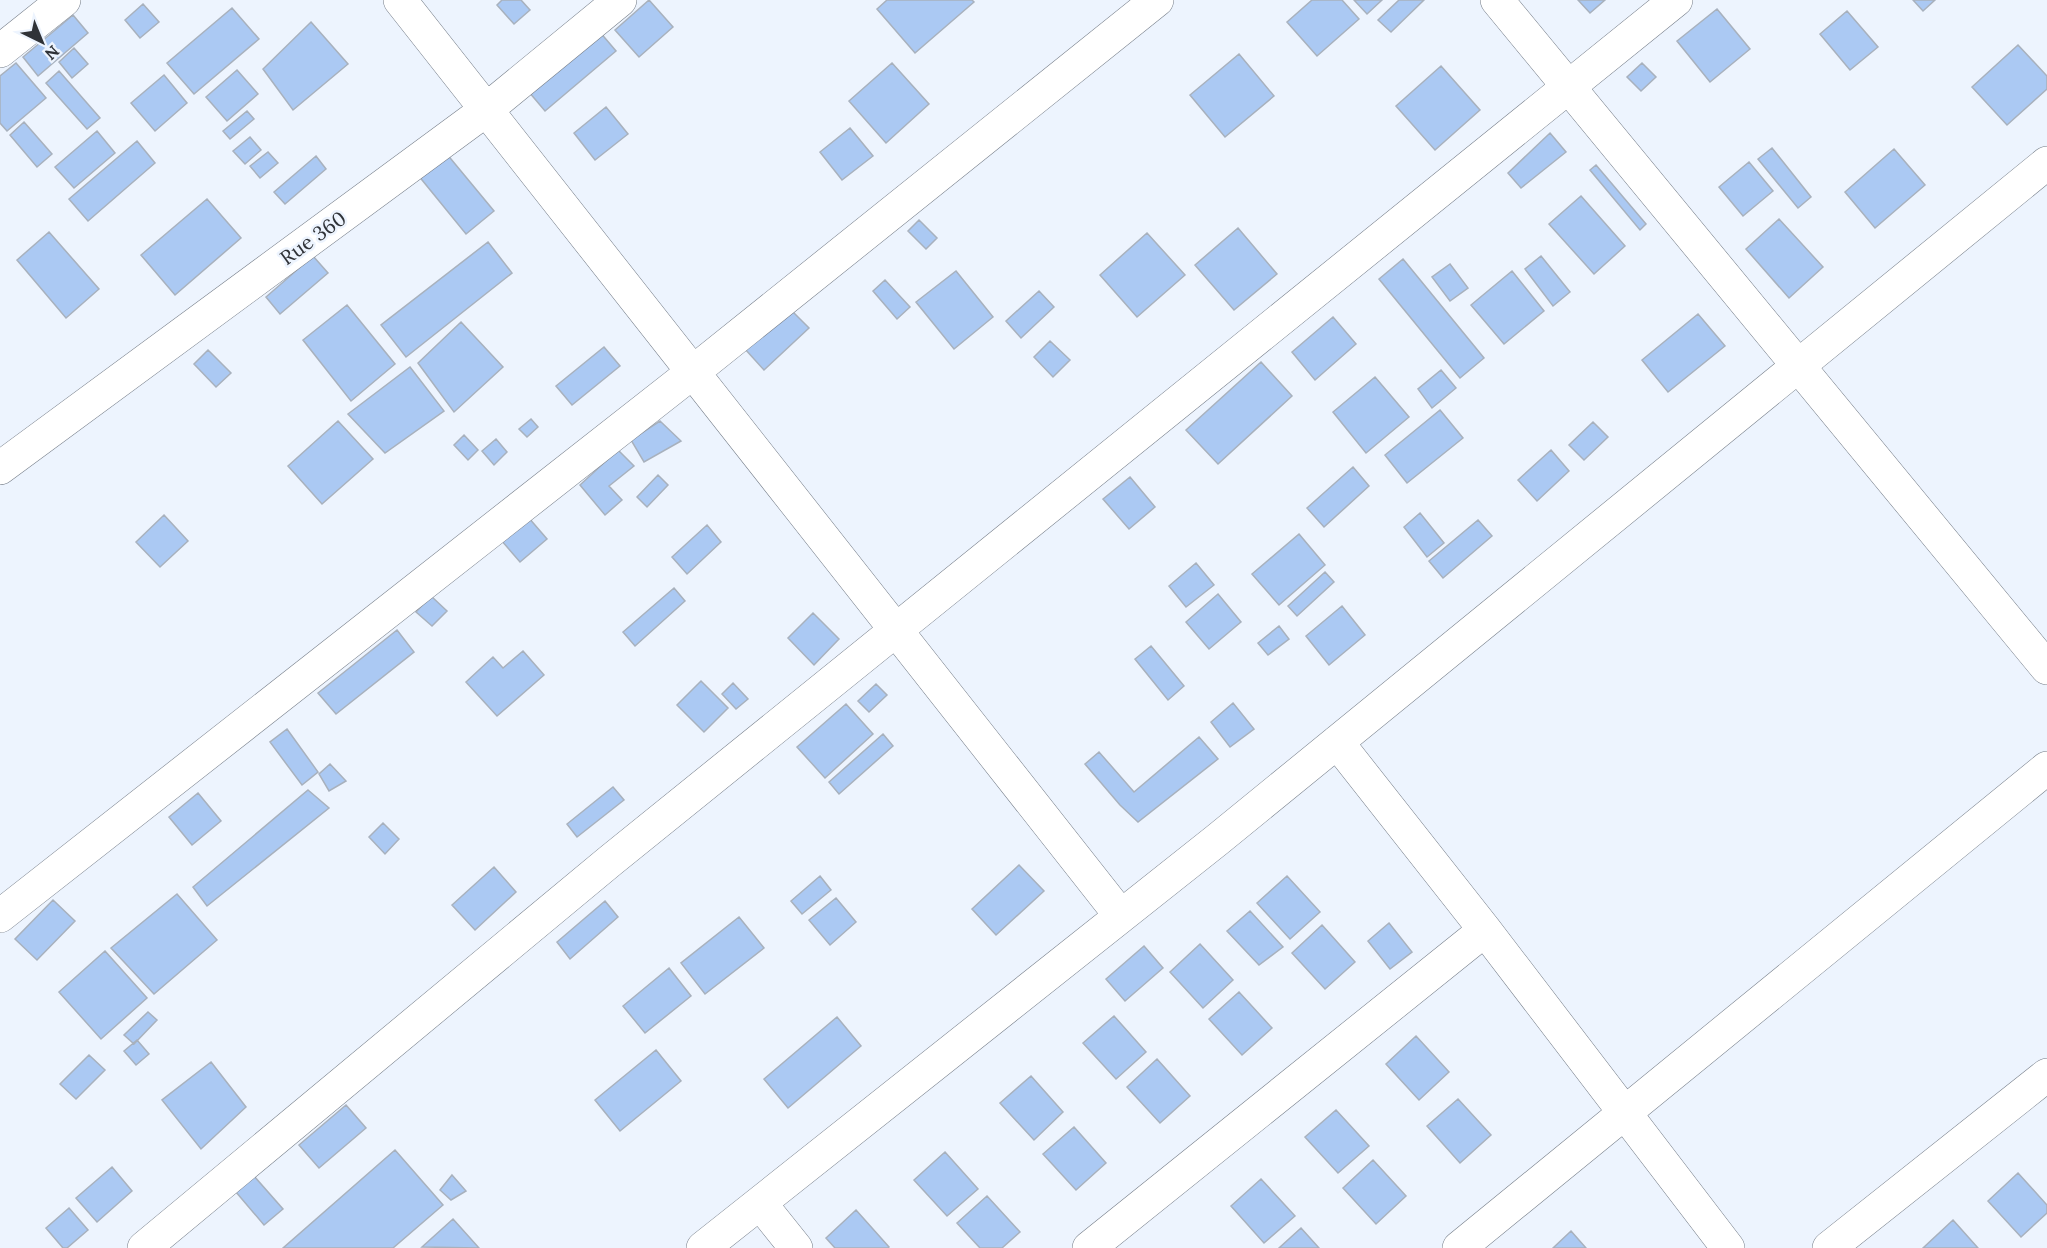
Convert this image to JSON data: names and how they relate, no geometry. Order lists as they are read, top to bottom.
{
  "streets": {
    "street": ["Rue 360"]
  },
  "north": "bottom right"
}
